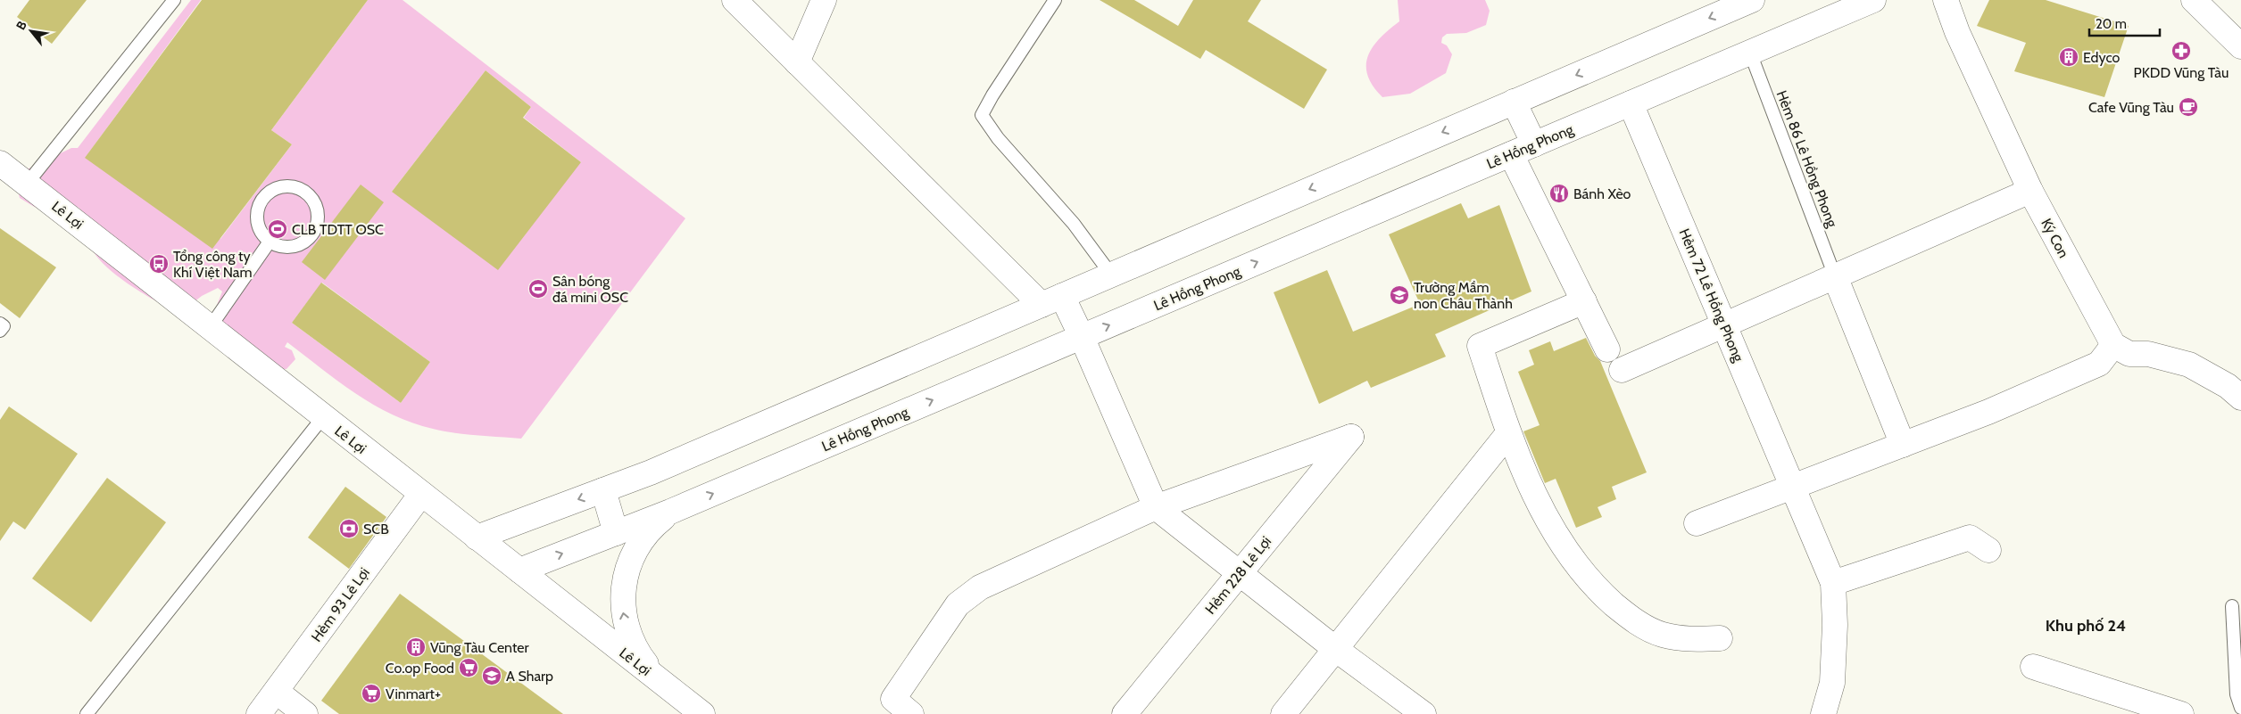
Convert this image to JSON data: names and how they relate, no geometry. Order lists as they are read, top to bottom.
{
  "streets": {
    "street": [
      "Lê Hồng Phong",
      "Lê Lợi",
      "Ký Con",
      "Hẻm 72 Lê Hồng Phong",
      "Hẻm 228 Lê Lợi",
      "Hẻm 93 Lê Lợi"
    ],
    "lane": ["Hẻm 86 Lê Hồng Phong"]
  },
  "crossings": [
    ["Lê Hồng Phong", "Hẻm 86 Lê Hồng Phong"],
    ["Lê Hồng Phong", "Lê Lợi"],
    ["Lê Hồng Phong", "Hẻm 72 Lê Hồng Phong"],
    ["Lê Lợi", "Hẻm 93 Lê Lợi"]
  ],
  "districts": ["Khu phố 24"],
  "places": {
    "pharmacy": ["PKDD Vũng Tàu"],
    "building": ["Edyco", "Vũng Tàu Center"],
    "cafe": ["Cafe Vũng Tàu"],
    "restaurant": ["Bánh Xèo"],
    "sports": ["CLB TDTT OSC", "Sân bóng đá mini OSC"],
    "bus stop": ["Tổng công ty Khí Việt Nam"],
    "school or university": ["Trường Mầm non Châu Thành", "A Sharp"],
    "bank": ["SCB"],
    "supermarket": ["Co.op Food", "Vinmart+"]
  },
  "scale_bar": "20 m",
  "north": "top left"
}
